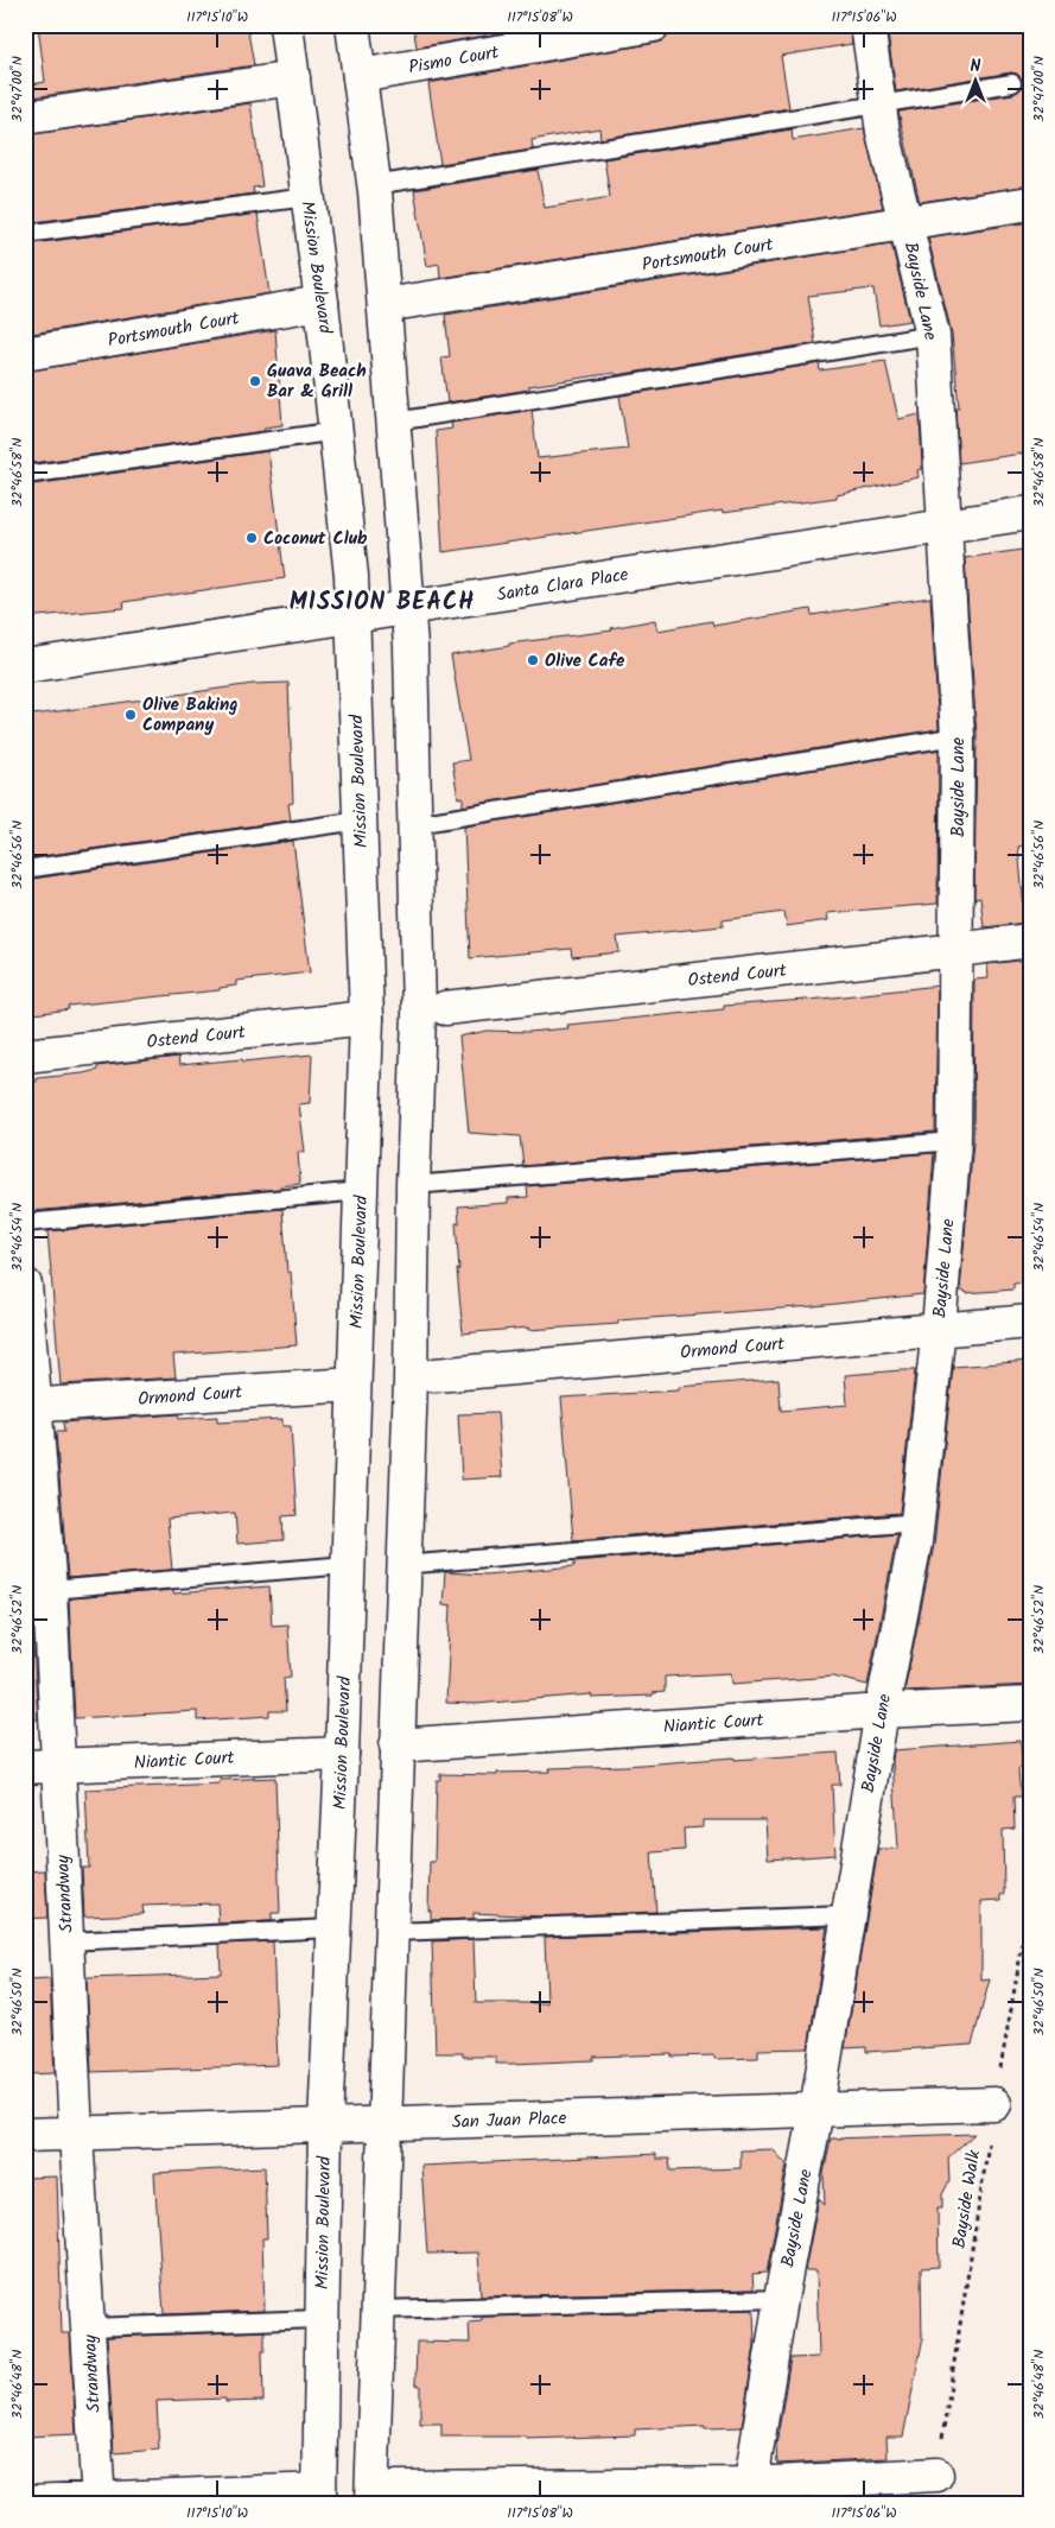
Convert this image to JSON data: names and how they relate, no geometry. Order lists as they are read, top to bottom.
{
  "streets": {
    "street": [
      "Pismo Court",
      "Portsmouth Court",
      "Mission Boulevard",
      "Bayside Lane",
      "Santa Clara Place",
      "Ostend Court",
      "Ormond Court",
      "Niantic Court",
      "Strandway",
      "San Juan Place"
    ],
    "path": ["Bayside Walk"]
  },
  "crossings": [
    ["Portsmouth Court", "Mission Boulevard"],
    ["Portsmouth Court", "Bayside Lane"],
    ["Mission Boulevard", "Santa Clara Place"],
    ["Mission Boulevard", "Ostend Court"],
    ["Mission Boulevard", "Ormond Court"],
    ["Mission Boulevard", "Niantic Court"],
    ["Mission Boulevard", "San Juan Place"],
    ["Bayside Lane", "Santa Clara Place"],
    ["Bayside Lane", "Ostend Court"],
    ["Bayside Lane", "Ormond Court"],
    ["Bayside Lane", "Niantic Court"],
    ["Bayside Lane", "San Juan Place"],
    ["Ormond Court", "Strandway"],
    ["Niantic Court", "Strandway"],
    ["Strandway", "San Juan Place"],
    ["San Juan Place", "Bayside Walk"]
  ],
  "districts": ["MISSION BEACH"],
  "places": [
    "Guava Beach Bar & Grill",
    "Coconut Club",
    "Olive Cafe",
    "Olive Baking Company"
  ],
  "north": "top",
  "coordinates": [
    "117°15'10\"W",
    "117°15'08\"W",
    "117°15'06\"W",
    "32°47'00\"N",
    "32°46'58\"N",
    "32°46'56\"N",
    "32°46'54\"N",
    "32°46'52\"N",
    "32°46'50\"N",
    "32°46'48\"N"
  ]
}
